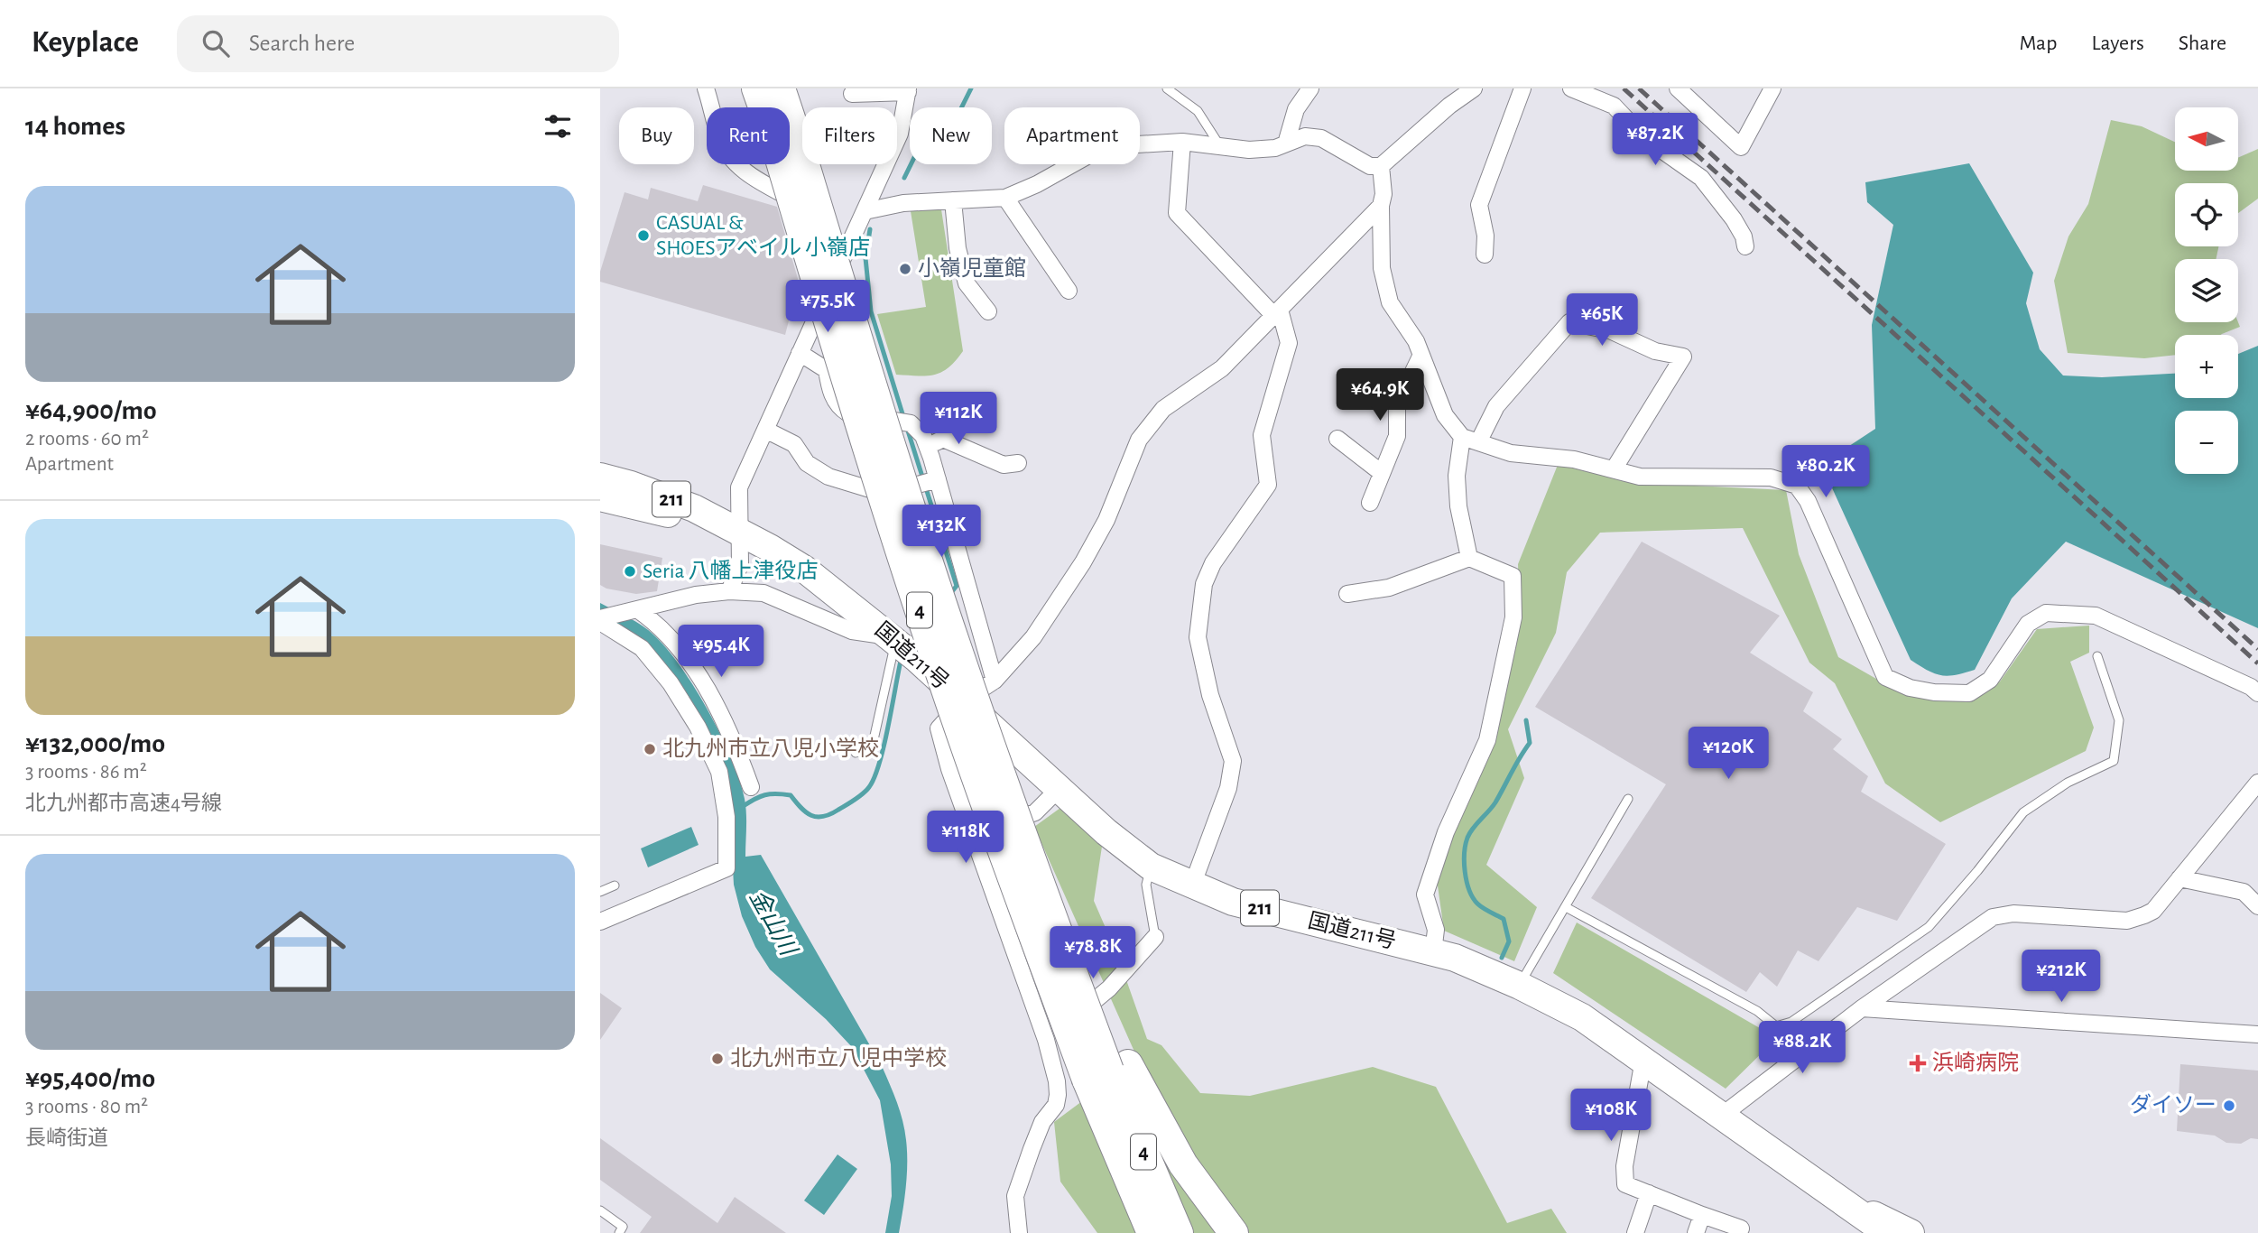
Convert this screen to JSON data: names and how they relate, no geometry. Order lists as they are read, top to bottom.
{
  "streets": {
    "highway": ["211", "4", "国道211号"]
  },
  "water": ["金山川"],
  "places": {
    "other": [
      "CASUAL & SHOESアベイル 小嶺店",
      "小嶺児童館",
      "Seria 八幡上津役店",
      "北九州市立八児小学校",
      "北九州市立八児中学校",
      "ダイソー"
    ],
    "health": ["浜崎病院"]
  },
  "north": "left",
  "page": {
    "header": "Keyplace",
    "search": "Search here",
    "nav": ["Map", "Layers", "Share"],
    "heading": "14 homes",
    "map_buttons": ["+", "−"],
    "chip": [
      "Buy",
      "Rent",
      "Filters",
      "New",
      "Apartment"
    ],
    "price": [
      "¥87.2K",
      "¥75.5K",
      "¥65K",
      "¥64.9K",
      "¥112K",
      "¥80.2K",
      "¥132K",
      "¥95.4K",
      "¥120K",
      "¥118K",
      "¥78.8K",
      "¥212K",
      "¥88.2K",
      "¥108K"
    ],
    "list": [
      {
        "name": "¥64,900/mo",
        "note": "2 rooms · 60 m² · Apartment"
      },
      {
        "name": "¥132,000/mo",
        "note": "3 rooms · 86 m² · 北九州都市高速4号線"
      },
      {
        "name": "¥95,400/mo",
        "note": "3 rooms · 80 m² · 長崎街道"
      }
    ]
  }
}
